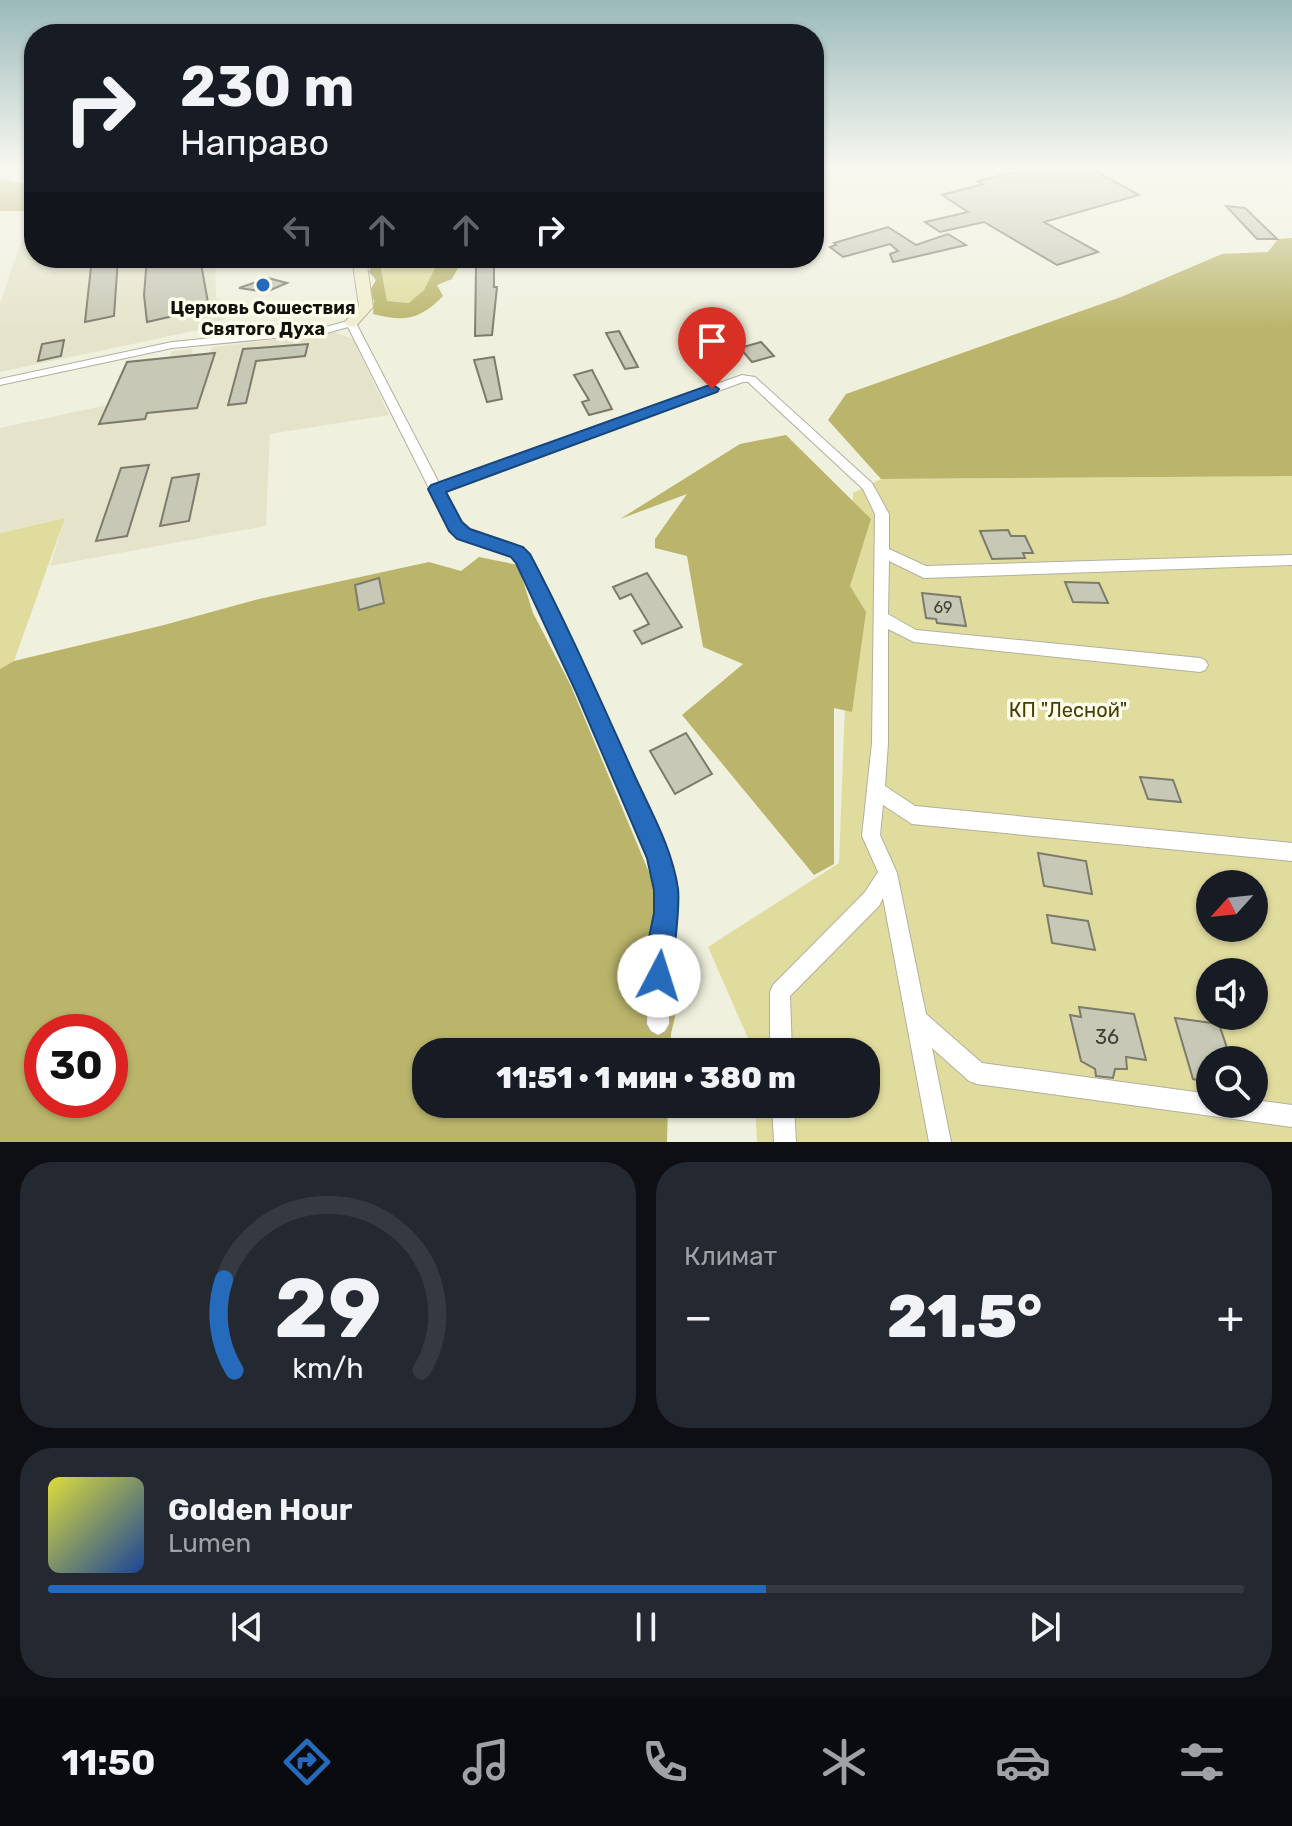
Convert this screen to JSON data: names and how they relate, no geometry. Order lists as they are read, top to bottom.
{
  "parks": ["КП \"Лесной\""],
  "places": ["Церковь Сошествия Святого Духа"],
  "house_numbers": ["69", "36"],
  "north": "bottom left",
  "page": {
    "turn": ["230 m", "Направо"],
    "limit": "30",
    "trip": "11:51 · 1 мин · 380 m",
    "tile": "Климат",
    "heat": ["−", "21.5°", "+"],
    "song": ["Golden Hour", "Lumen"],
    "tabs": "11:50",
    "gauge": ["29", "km/h"]
  }
}
